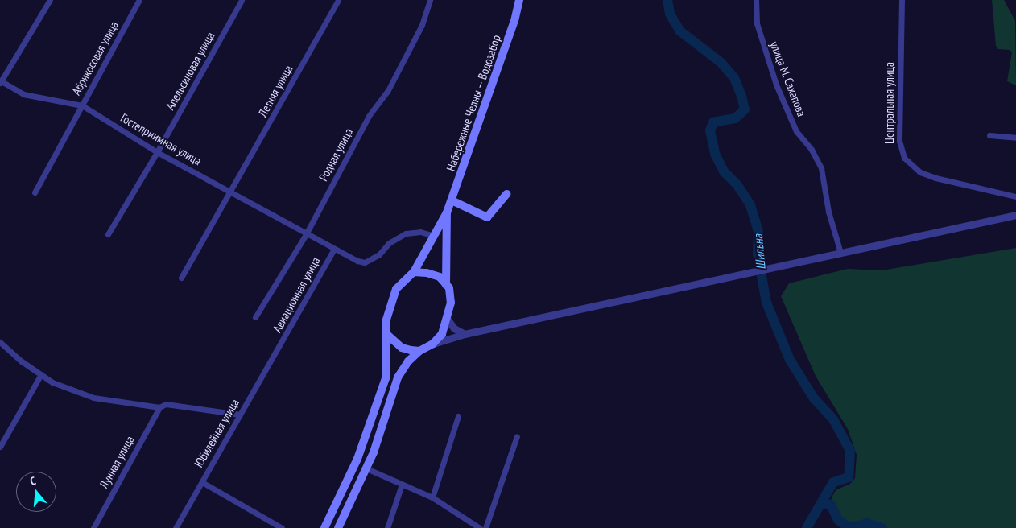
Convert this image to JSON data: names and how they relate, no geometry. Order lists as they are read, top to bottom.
{
  "streets": {
    "main road": ["Набережные Челны — Водозабор"],
    "street": [
      "Абрикосовая улица",
      "Апельсиновая улица",
      "улица М. Сахапова",
      "Летняя улица",
      "Центральная улица",
      "Гостеприимная улица",
      "Родная улица",
      "Авиационная улица",
      "Юбилейная улица",
      "Лунная улица"
    ]
  },
  "crossings": [
    ["Абрикосовая улица", "Гостеприимная улица"],
    ["Апельсиновая улица", "Гостеприимная улица"],
    ["Летняя улица", "Гостеприимная улица"],
    ["Набережные Челны — Водозабор", "Гостеприимная улица"],
    ["Гостеприимная улица", "Родная улица"],
    ["Гостеприимная улица", "Авиационная улица"],
    ["Авиационная улица", "Юбилейная улица"]
  ],
  "water": ["Шильна"],
  "north": "top"
}
